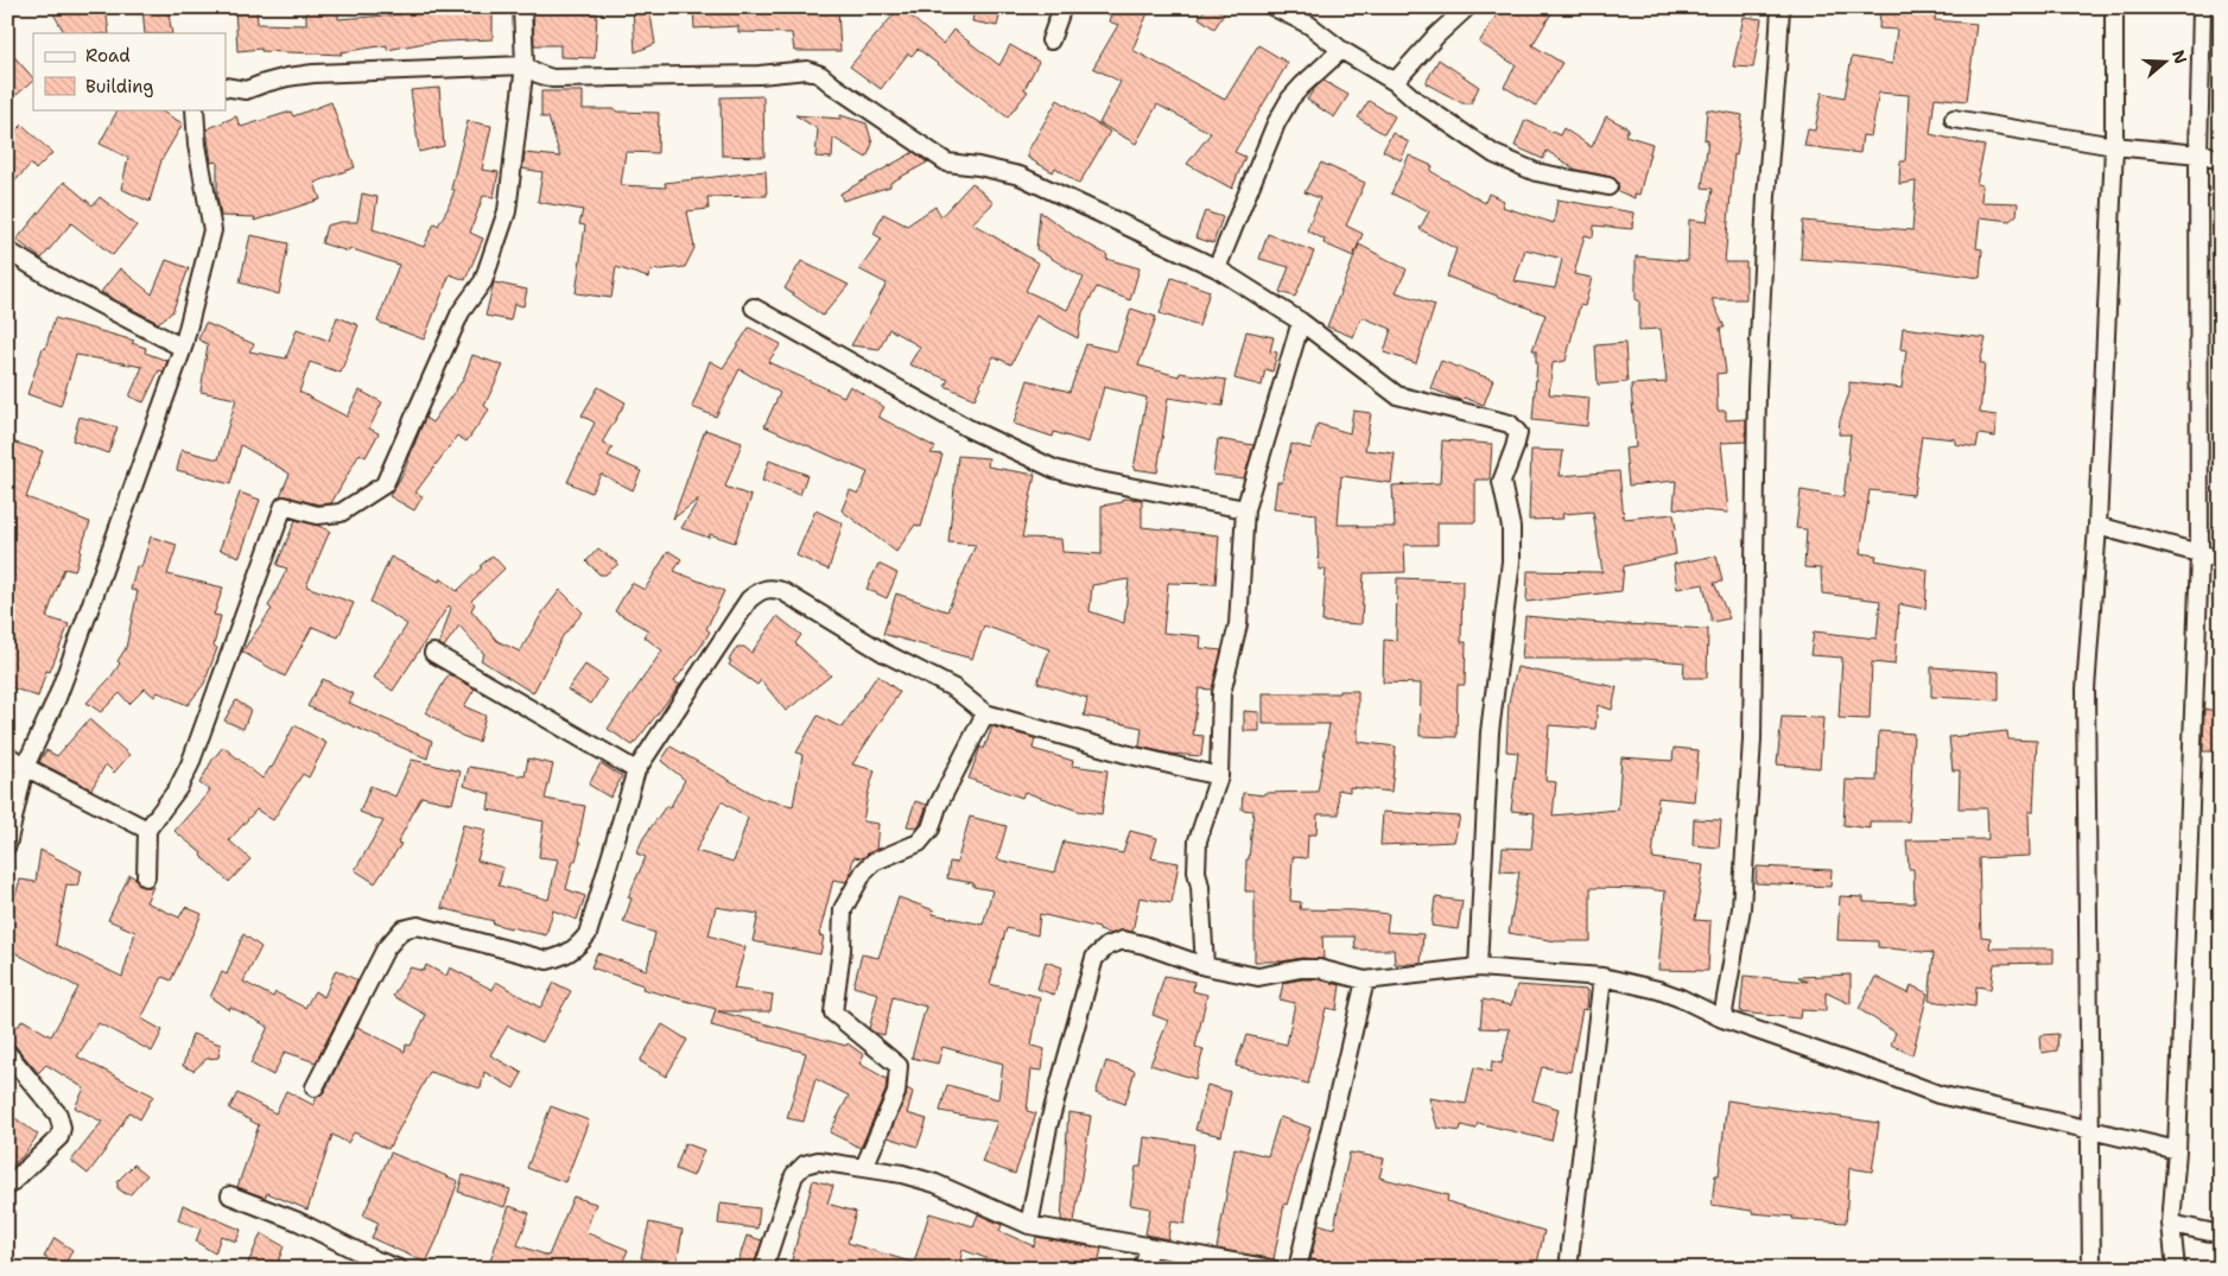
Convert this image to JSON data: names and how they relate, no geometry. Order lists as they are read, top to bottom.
{
  "legend": ["Road", "Building"],
  "north": "right"
}
